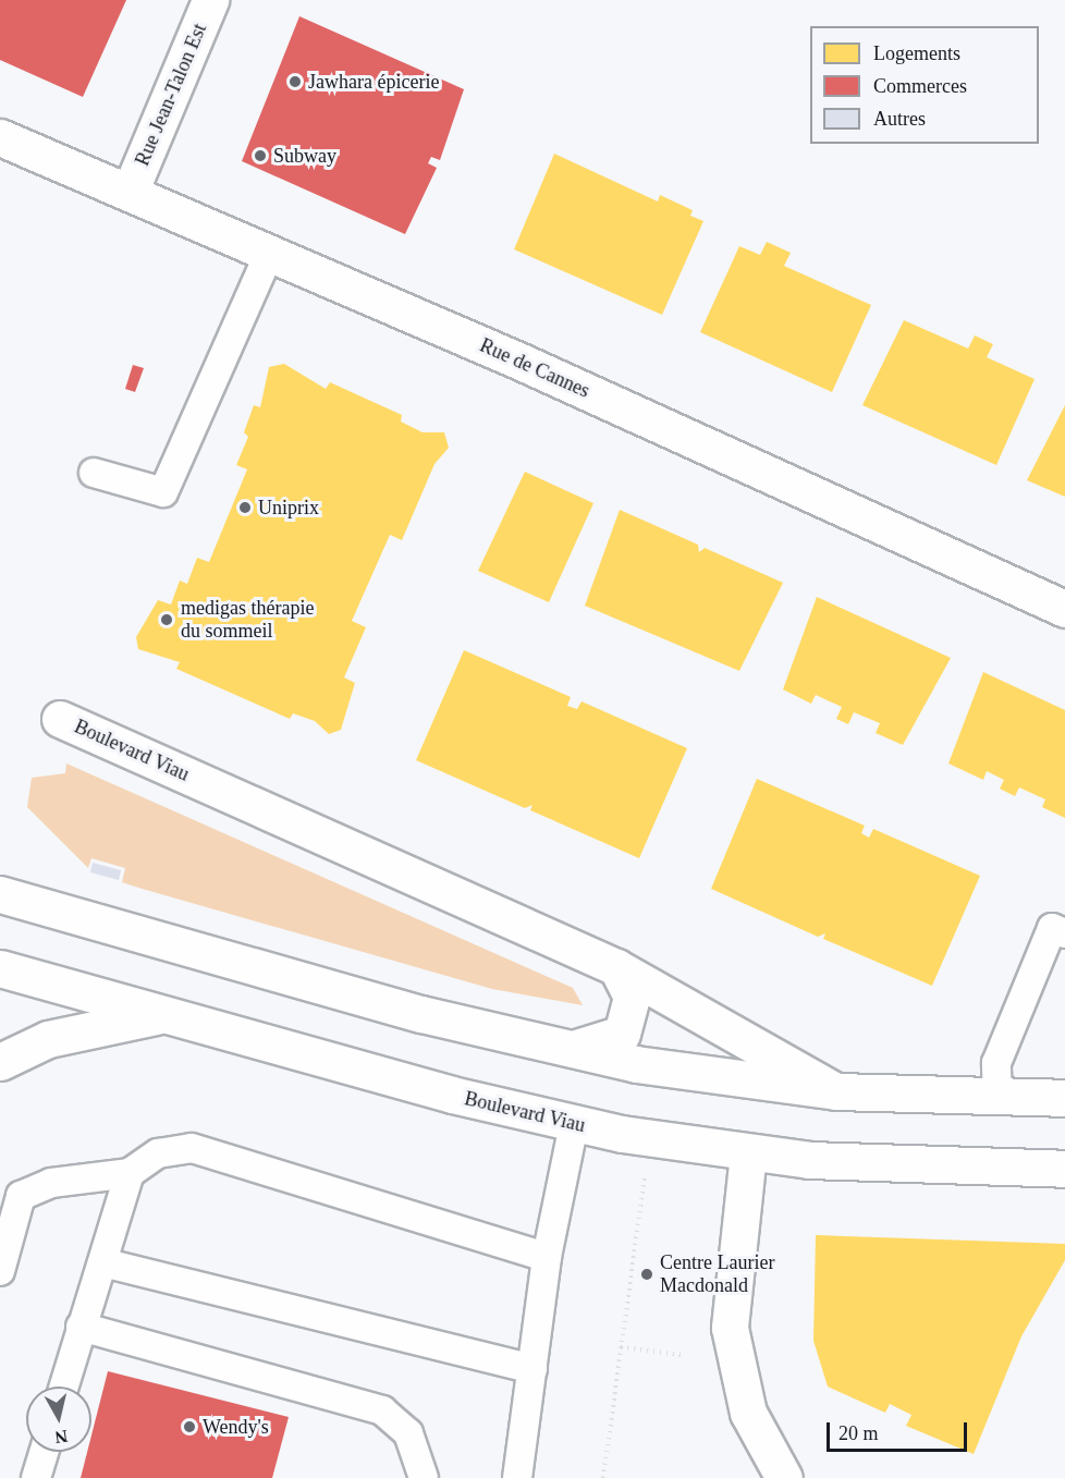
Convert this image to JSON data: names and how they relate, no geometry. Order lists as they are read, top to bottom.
{
  "streets": {
    "main road": ["Rue Jean-Talon Est", "Rue de Cannes", "Boulevard Viau"]
  },
  "crossings": [
    ["Rue Jean-Talon Est", "Rue de Cannes"]
  ],
  "places": [
    "Jawhara épicerie",
    "Subway",
    "Uniprix",
    "medigas thérapie du sommeil",
    "Centre Laurier Macdonald",
    "Wendy's"
  ],
  "legend": ["Logements", "Commerces", "Autres"],
  "scale_bar": "20 m",
  "north": "bottom"
}
